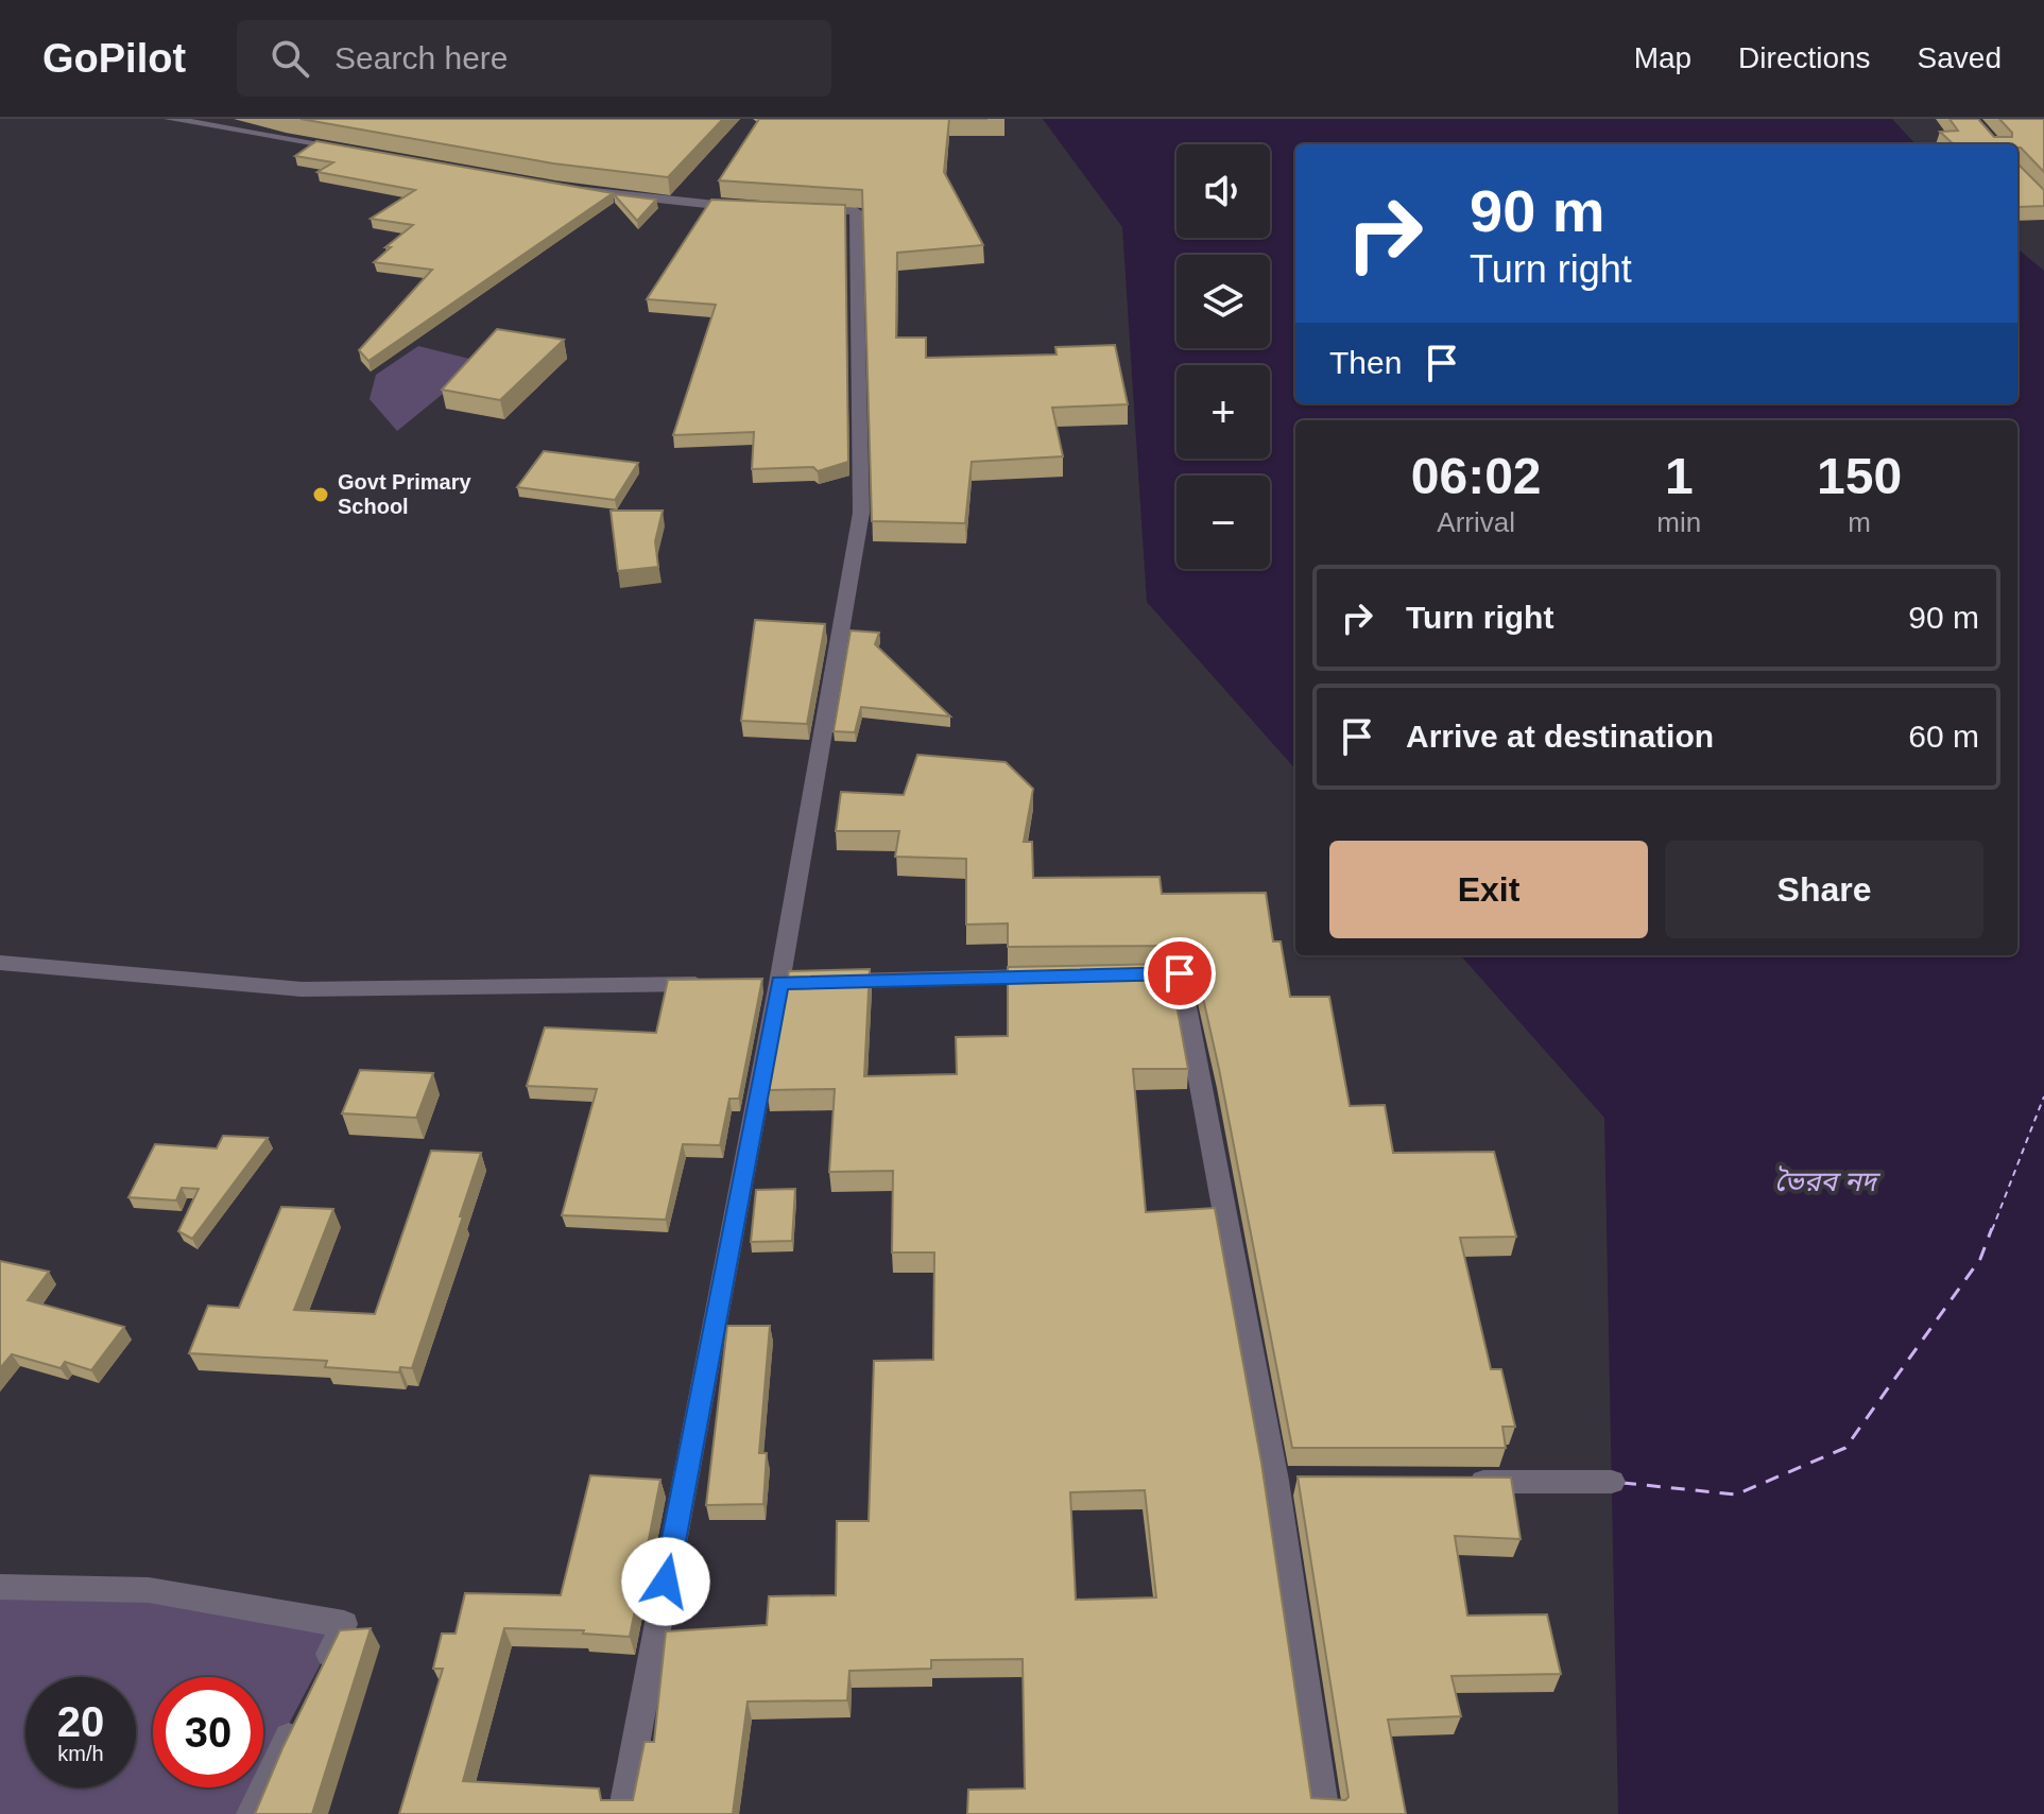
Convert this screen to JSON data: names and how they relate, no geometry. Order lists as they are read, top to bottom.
{
  "water": ["ভৈরব নদ"],
  "places": ["Govt Primary School"],
  "page": {
    "header": "GoPilot",
    "search": "Search here",
    "nav": ["Map", "Directions", "Saved"],
    "map_buttons": ["+", "−"],
    "turn": ["90 m", "Turn right"],
    "then": "Then",
    "eta": [
      "06:02",
      "Arrival",
      "1",
      "min",
      "150",
      "m"
    ],
    "list": [
      {
        "name": "Turn right",
        "value": "90 m"
      },
      {
        "name": "Arrive at destination",
        "value": "60 m"
      }
    ],
    "buttons": ["Exit", "Share"],
    "speed": "20 km/h",
    "limit": "30"
  }
}
